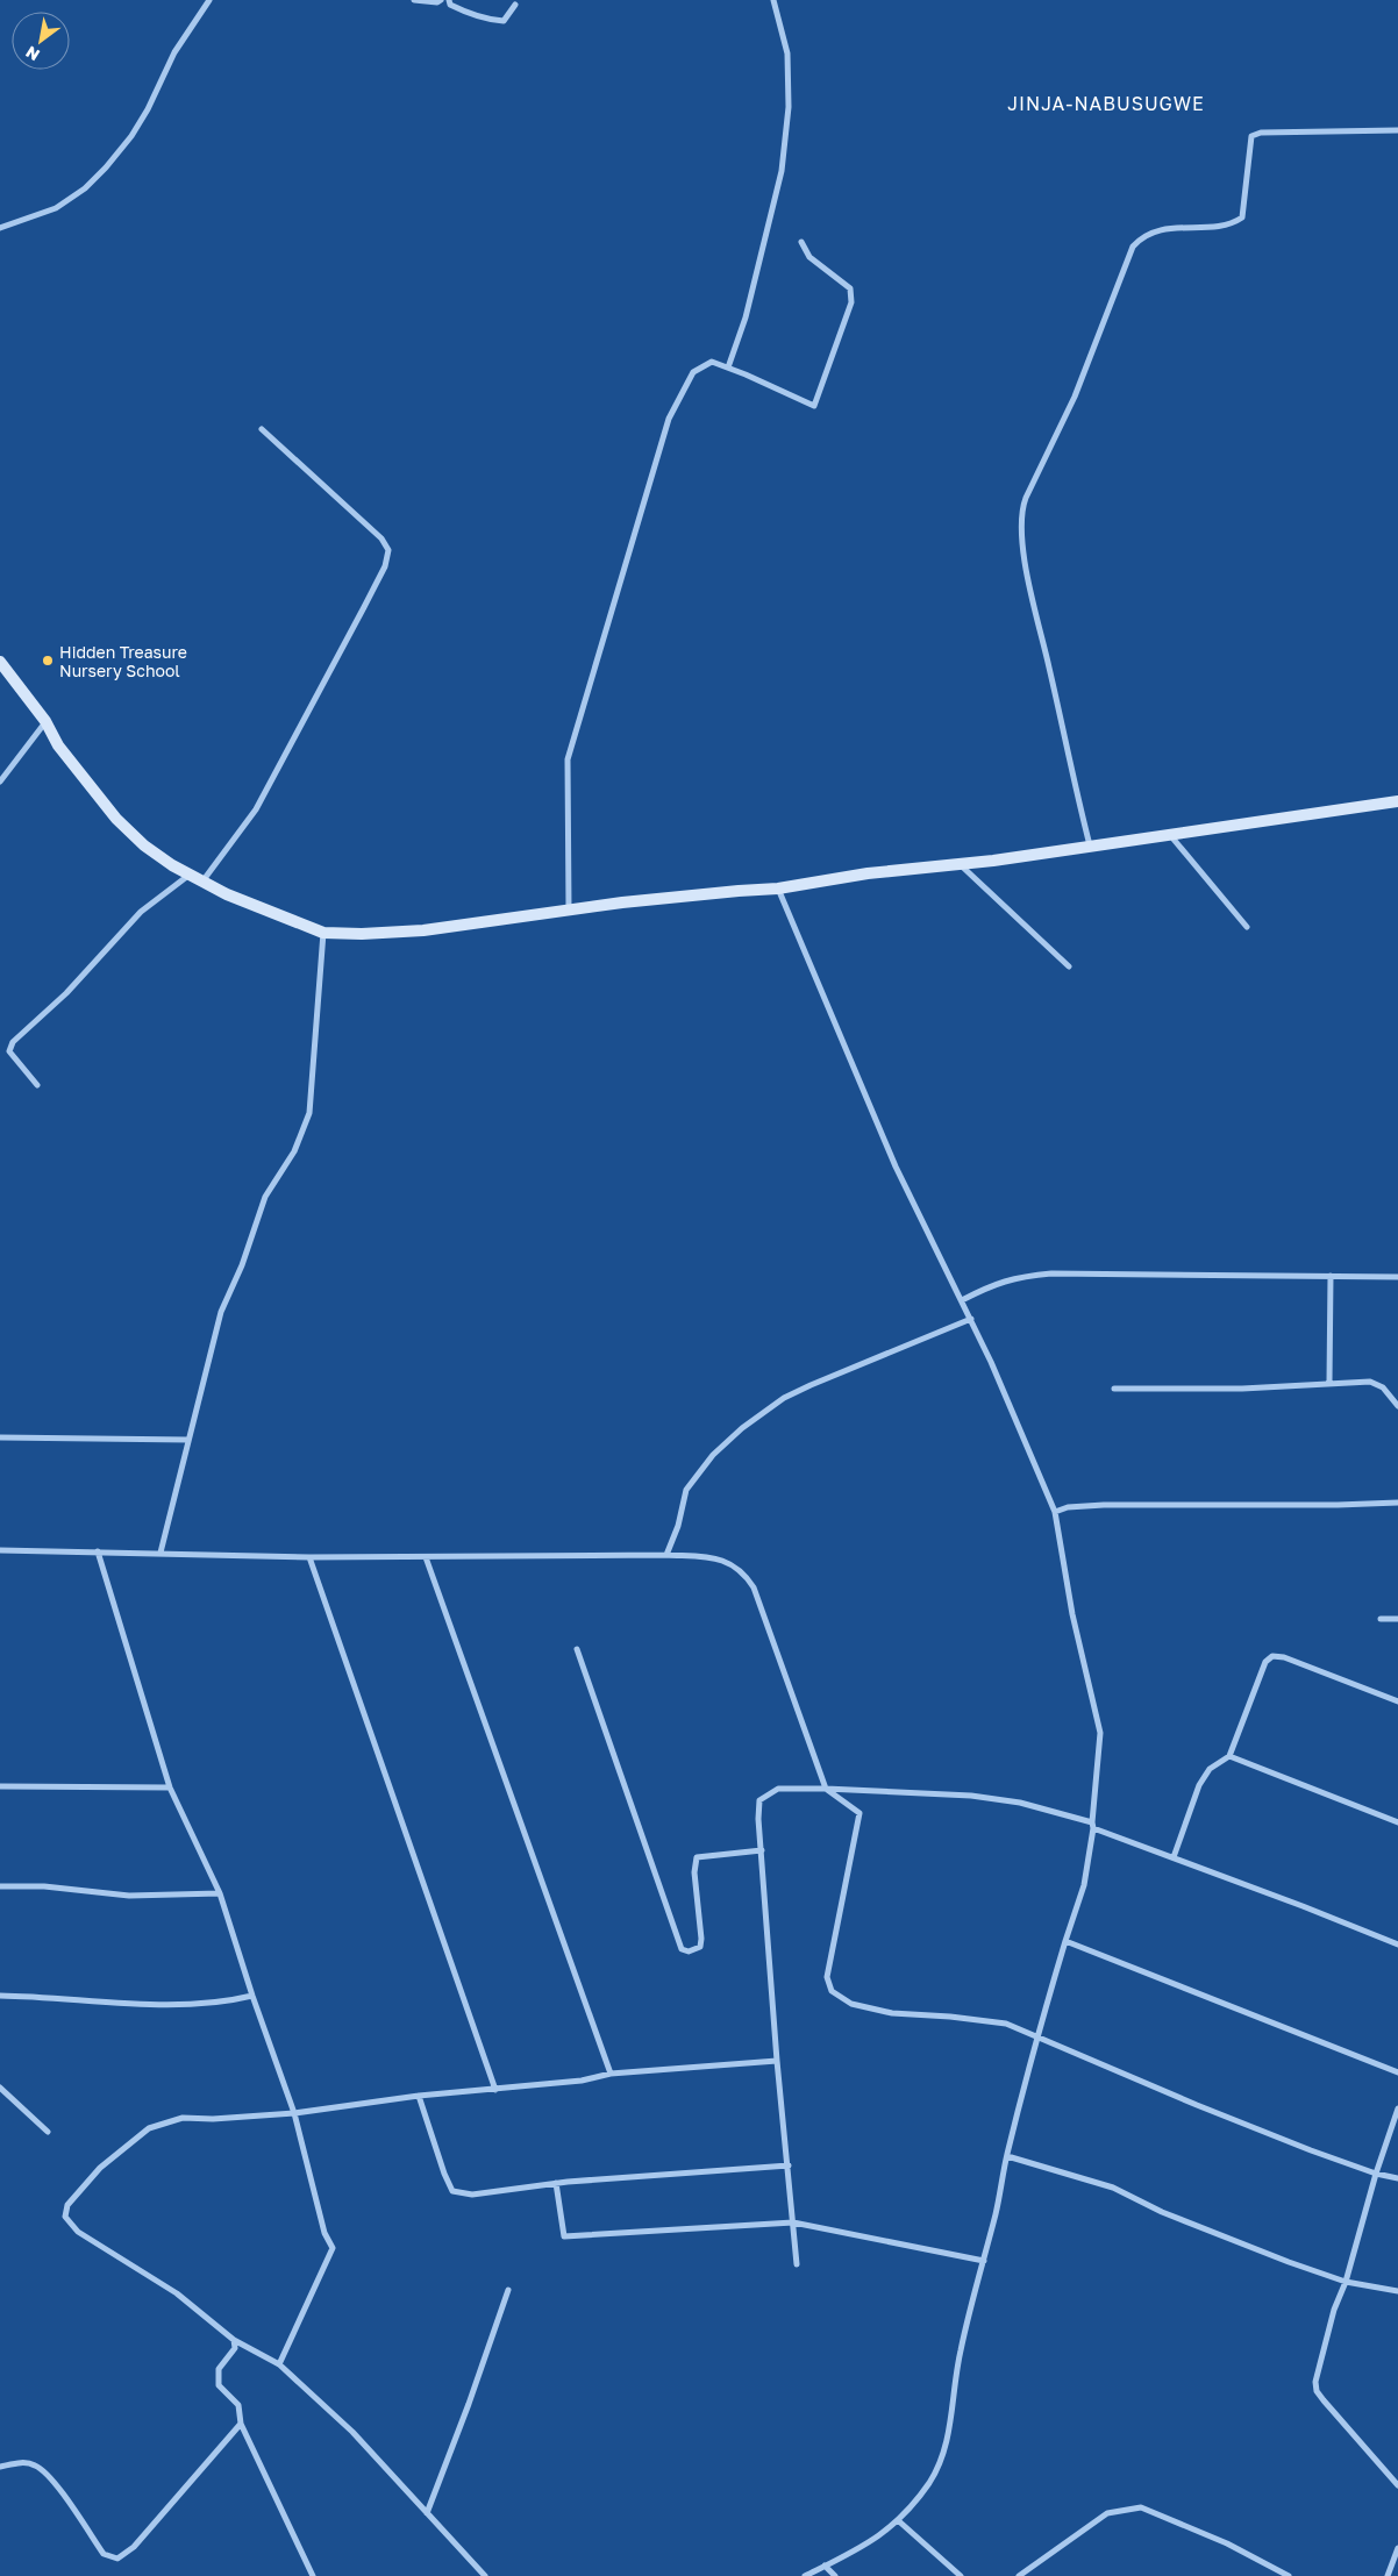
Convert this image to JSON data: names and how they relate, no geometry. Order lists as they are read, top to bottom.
{
  "districts": ["JINJA-NABUSUGWE"],
  "places": ["Hidden Treasure Nursery School"],
  "north": "bottom left"
}
